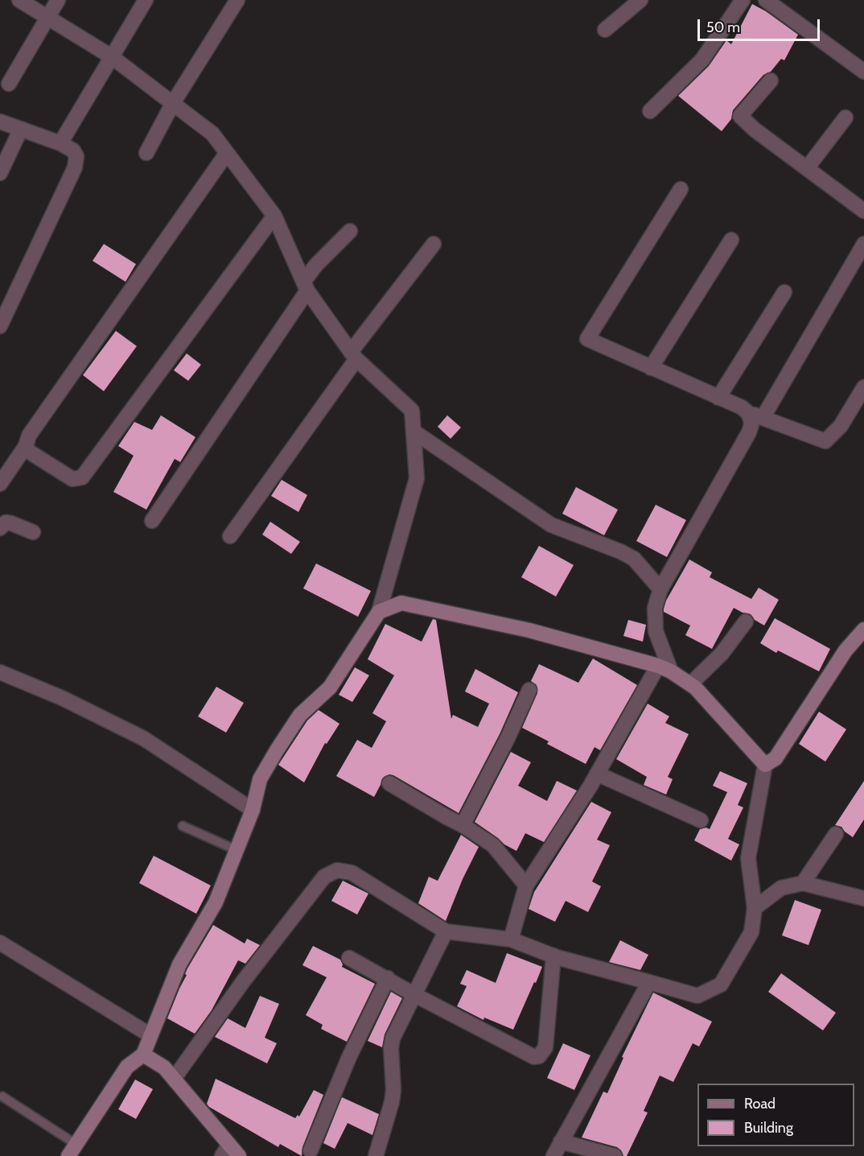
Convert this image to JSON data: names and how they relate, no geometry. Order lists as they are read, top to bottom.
{
  "legend": ["Road", "Building"],
  "scale_bar": "50 m"
}
